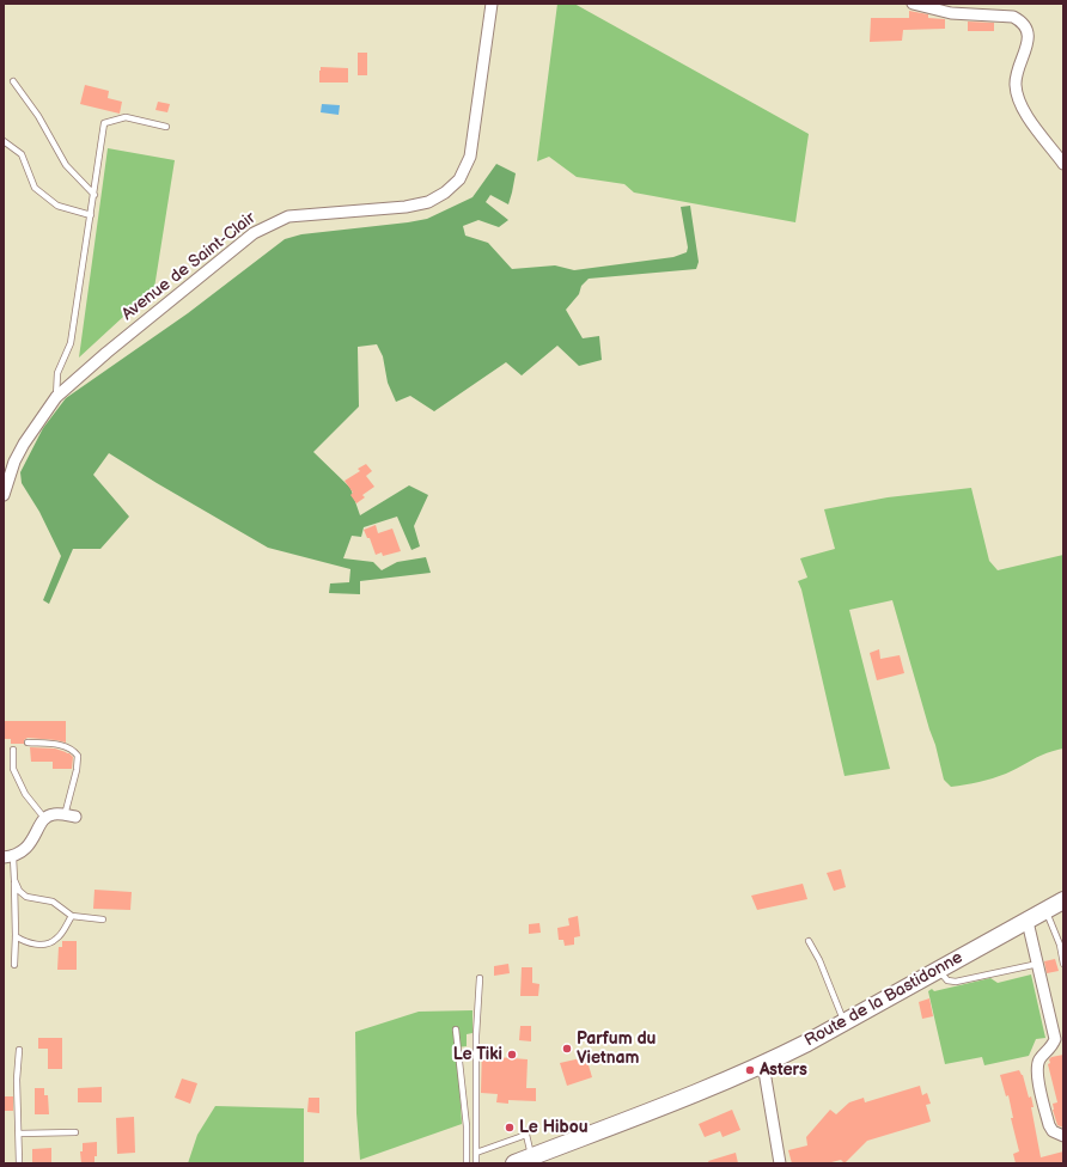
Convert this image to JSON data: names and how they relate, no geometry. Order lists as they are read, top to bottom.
{
  "streets": {
    "main road": ["Route de la Bastidonne"],
    "street": ["Avenue de Saint-Clair"]
  },
  "places": [
    "Parfum du Vietnam",
    "Le Tiki",
    "Asters",
    "Le Hibou"
  ]
}
